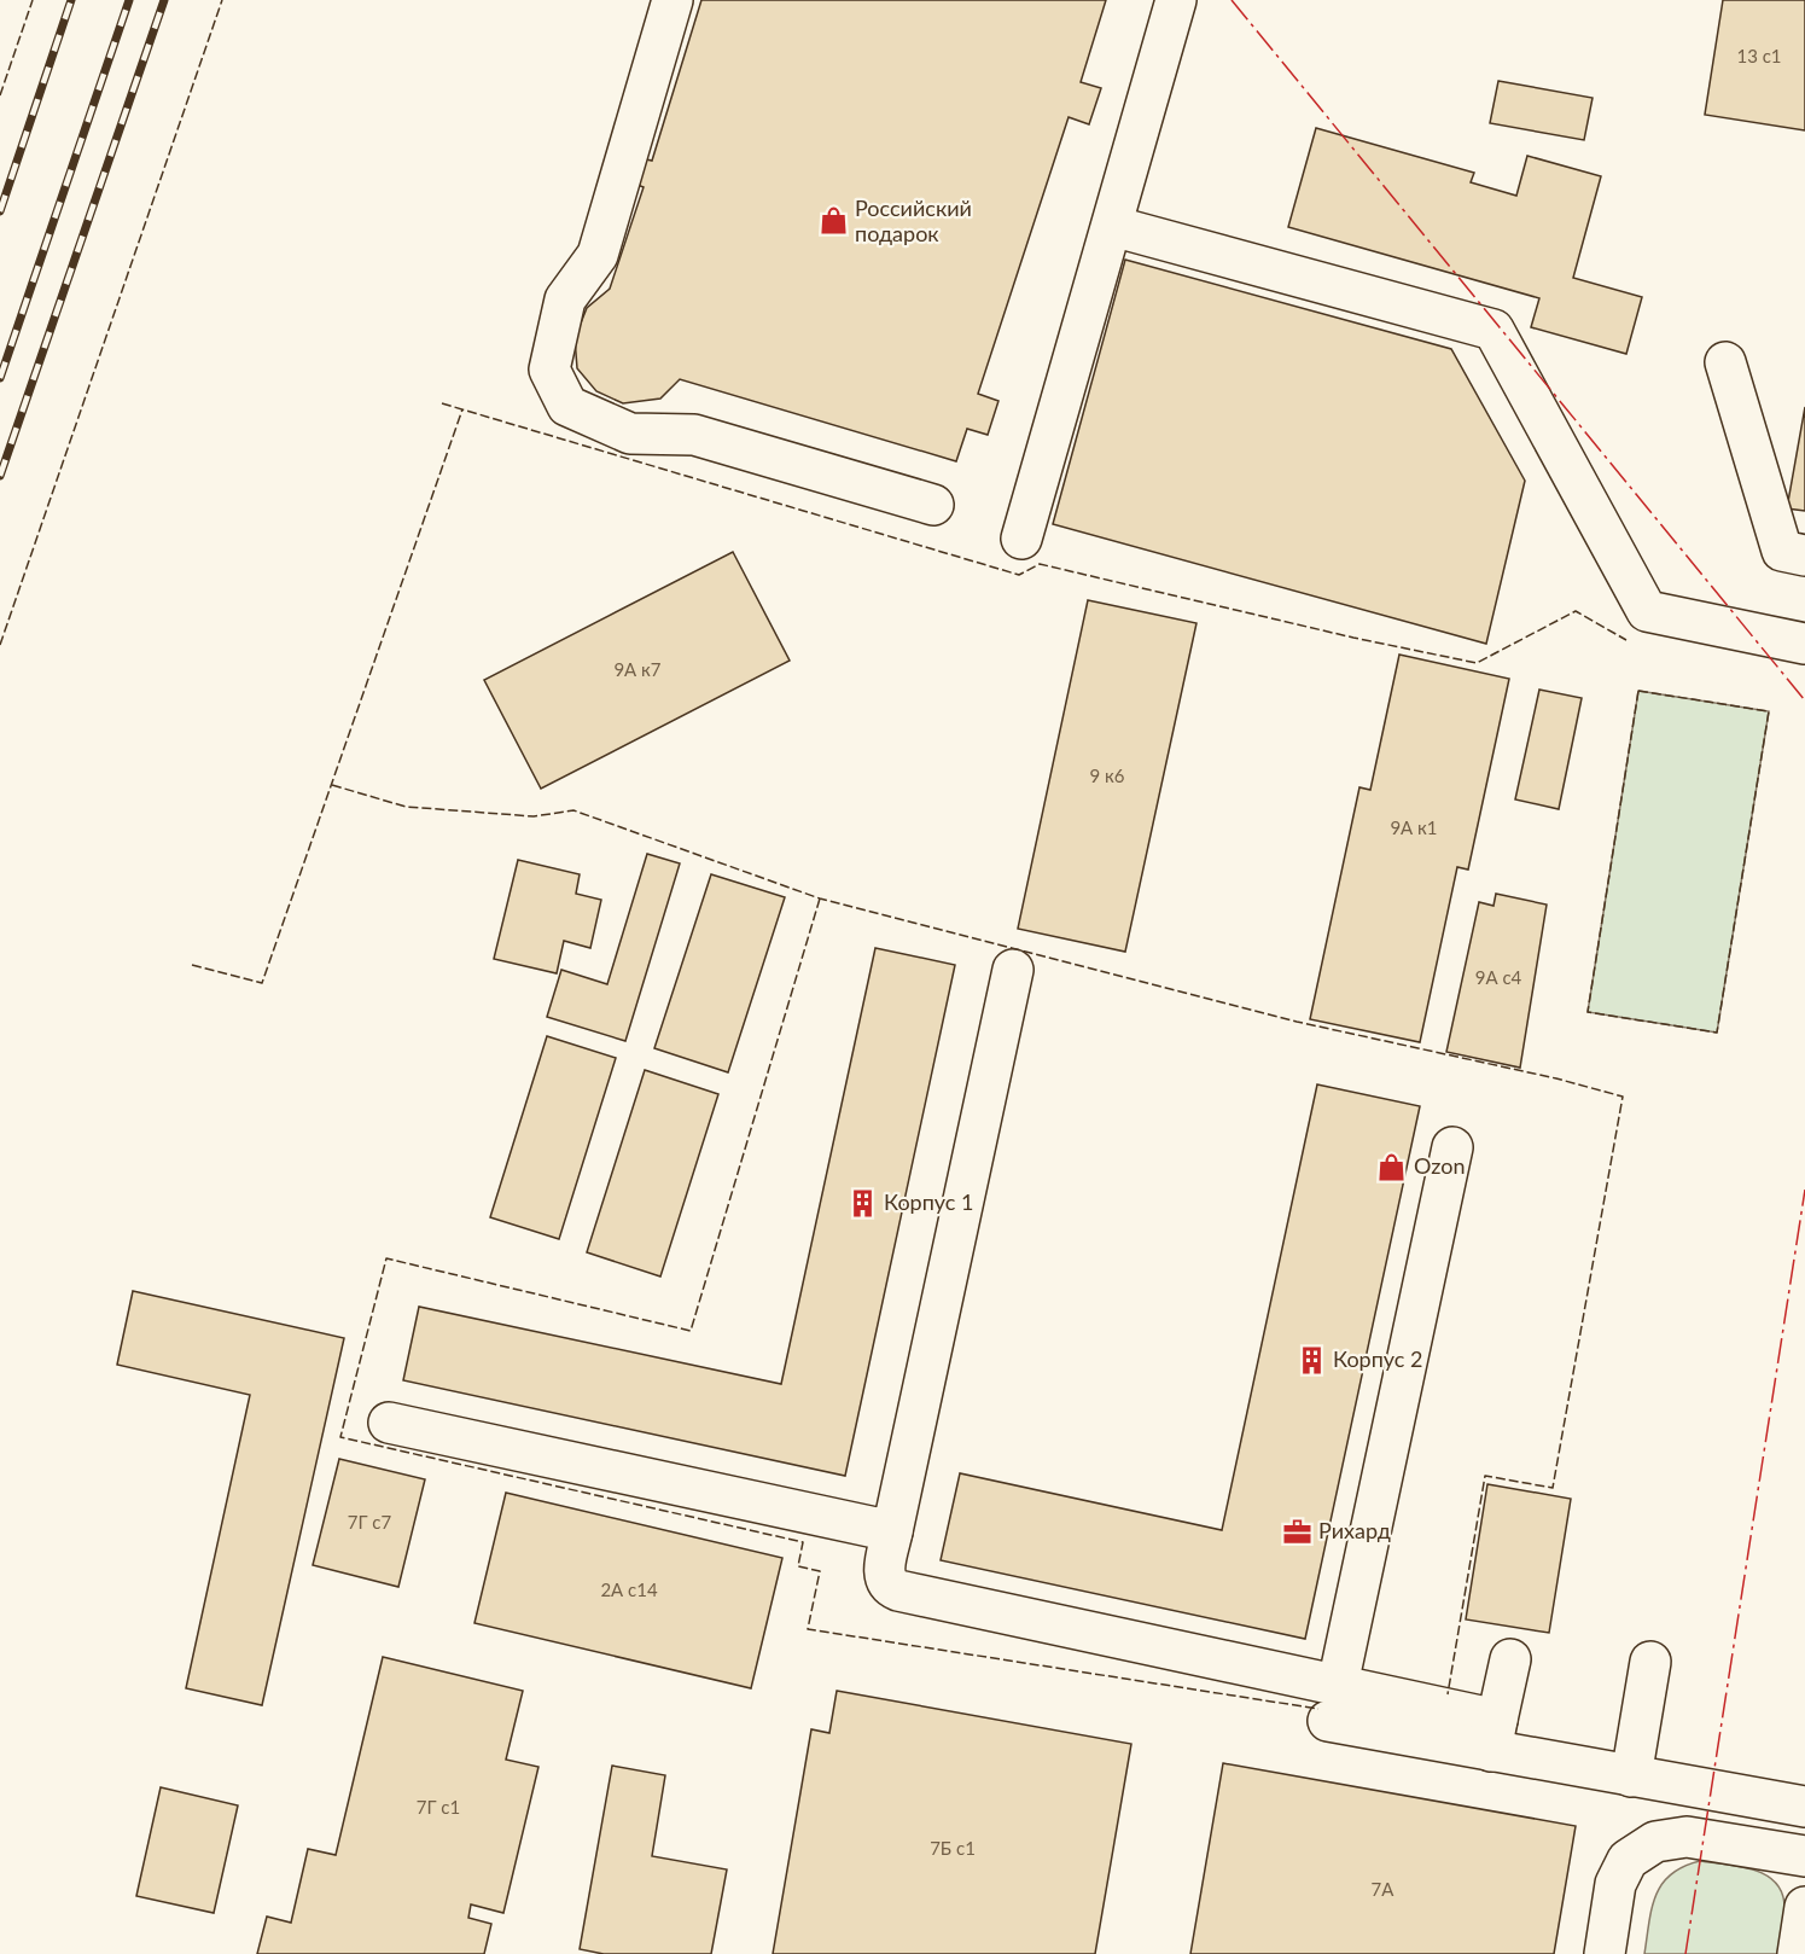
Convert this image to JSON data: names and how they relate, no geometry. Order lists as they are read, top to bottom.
{
  "places": {
    "shop": ["Российский подарок", "Ozon"],
    "building": ["Корпус 1", "Корпус 2"],
    "office": ["Рихард"]
  },
  "house_numbers": [
    "13 с1",
    "9А к7",
    "9 к6",
    "9А к1",
    "9А с4",
    "7Г с7",
    "2А с14",
    "7Г с1",
    "7Б с1",
    "7А"
  ]
}
